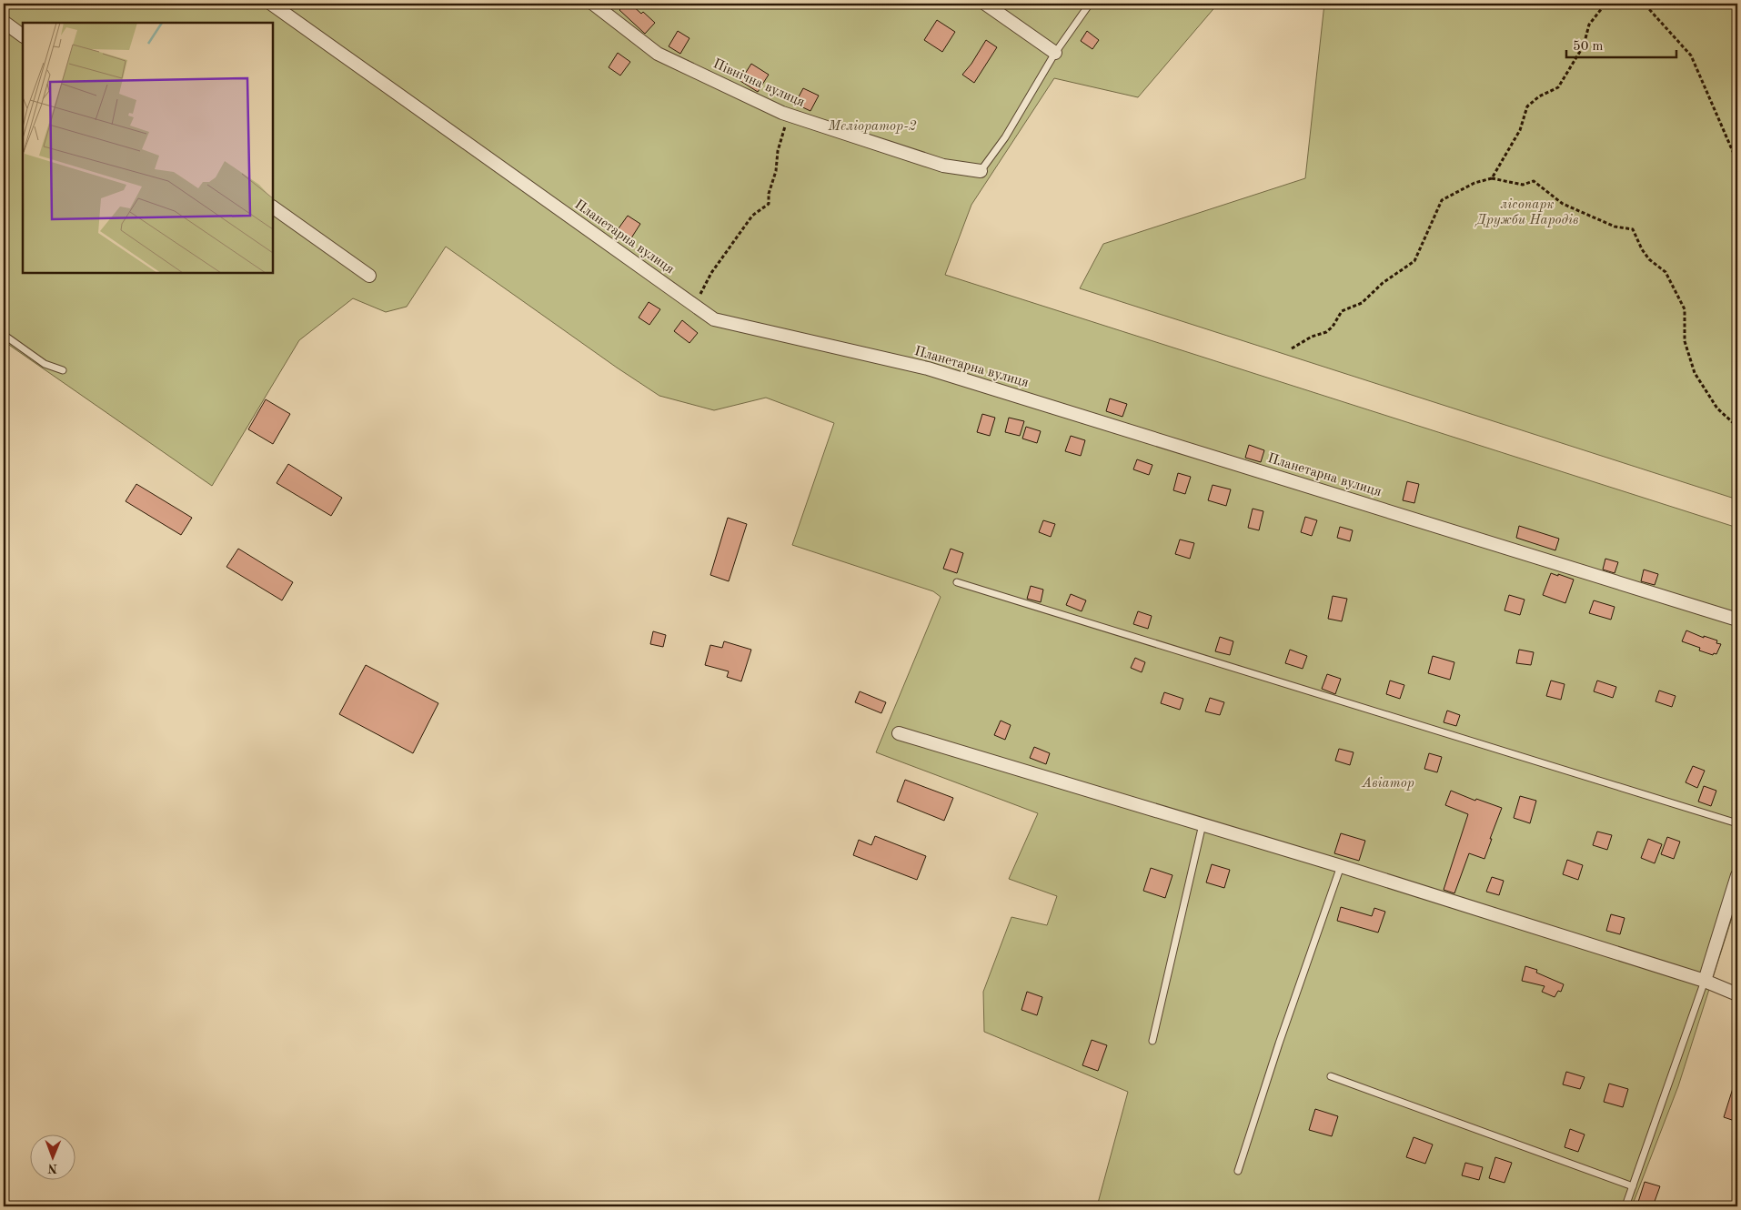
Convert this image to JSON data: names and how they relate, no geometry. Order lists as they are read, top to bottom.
{
  "streets": {
    "street": ["Північна вулиця", "Планетарна вулиця"]
  },
  "parks": ["Меліоратор-2", "лісопарк Дружби Народів", "Авіатор"],
  "scale_bar": "50 m",
  "north": "bottom"
}
